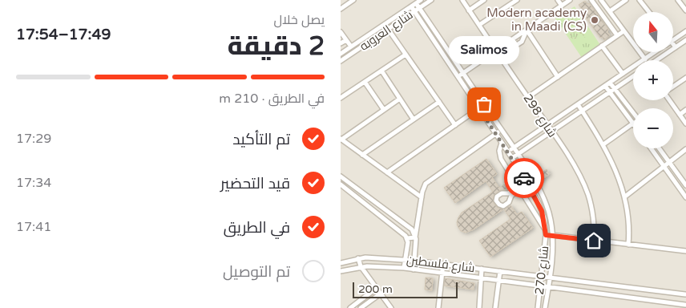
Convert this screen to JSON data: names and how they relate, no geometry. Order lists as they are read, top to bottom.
{
  "streets": {
    "street": [
      "شارع العروبه",
      "شارع 298",
      "شارع فلسطين",
      "شارع 270"
    ]
  },
  "crossings": [
    ["شارع العروبه", "شارع 270"],
    ["شارع فلسطين", "شارع 270"]
  ],
  "places": ["Modern academy in Maadi (CS)", "Salimos"],
  "scale_bar": "200 m",
  "north": "top",
  "page": {
    "heading": ["2 دقيقة", "يصل خلال", "17:49–17:54"],
    "map_buttons": ["+", "−"],
    "bubble": "Salimos",
    "bar": "في الطريق · 210 m",
    "list": [
      ["تم التأكيد", "17:29"],
      ["قيد التحضير", "17:34"],
      ["في الطريق", "17:41"],
      "تم التوصيل"
    ],
    "scale": "200 m"
  }
}
